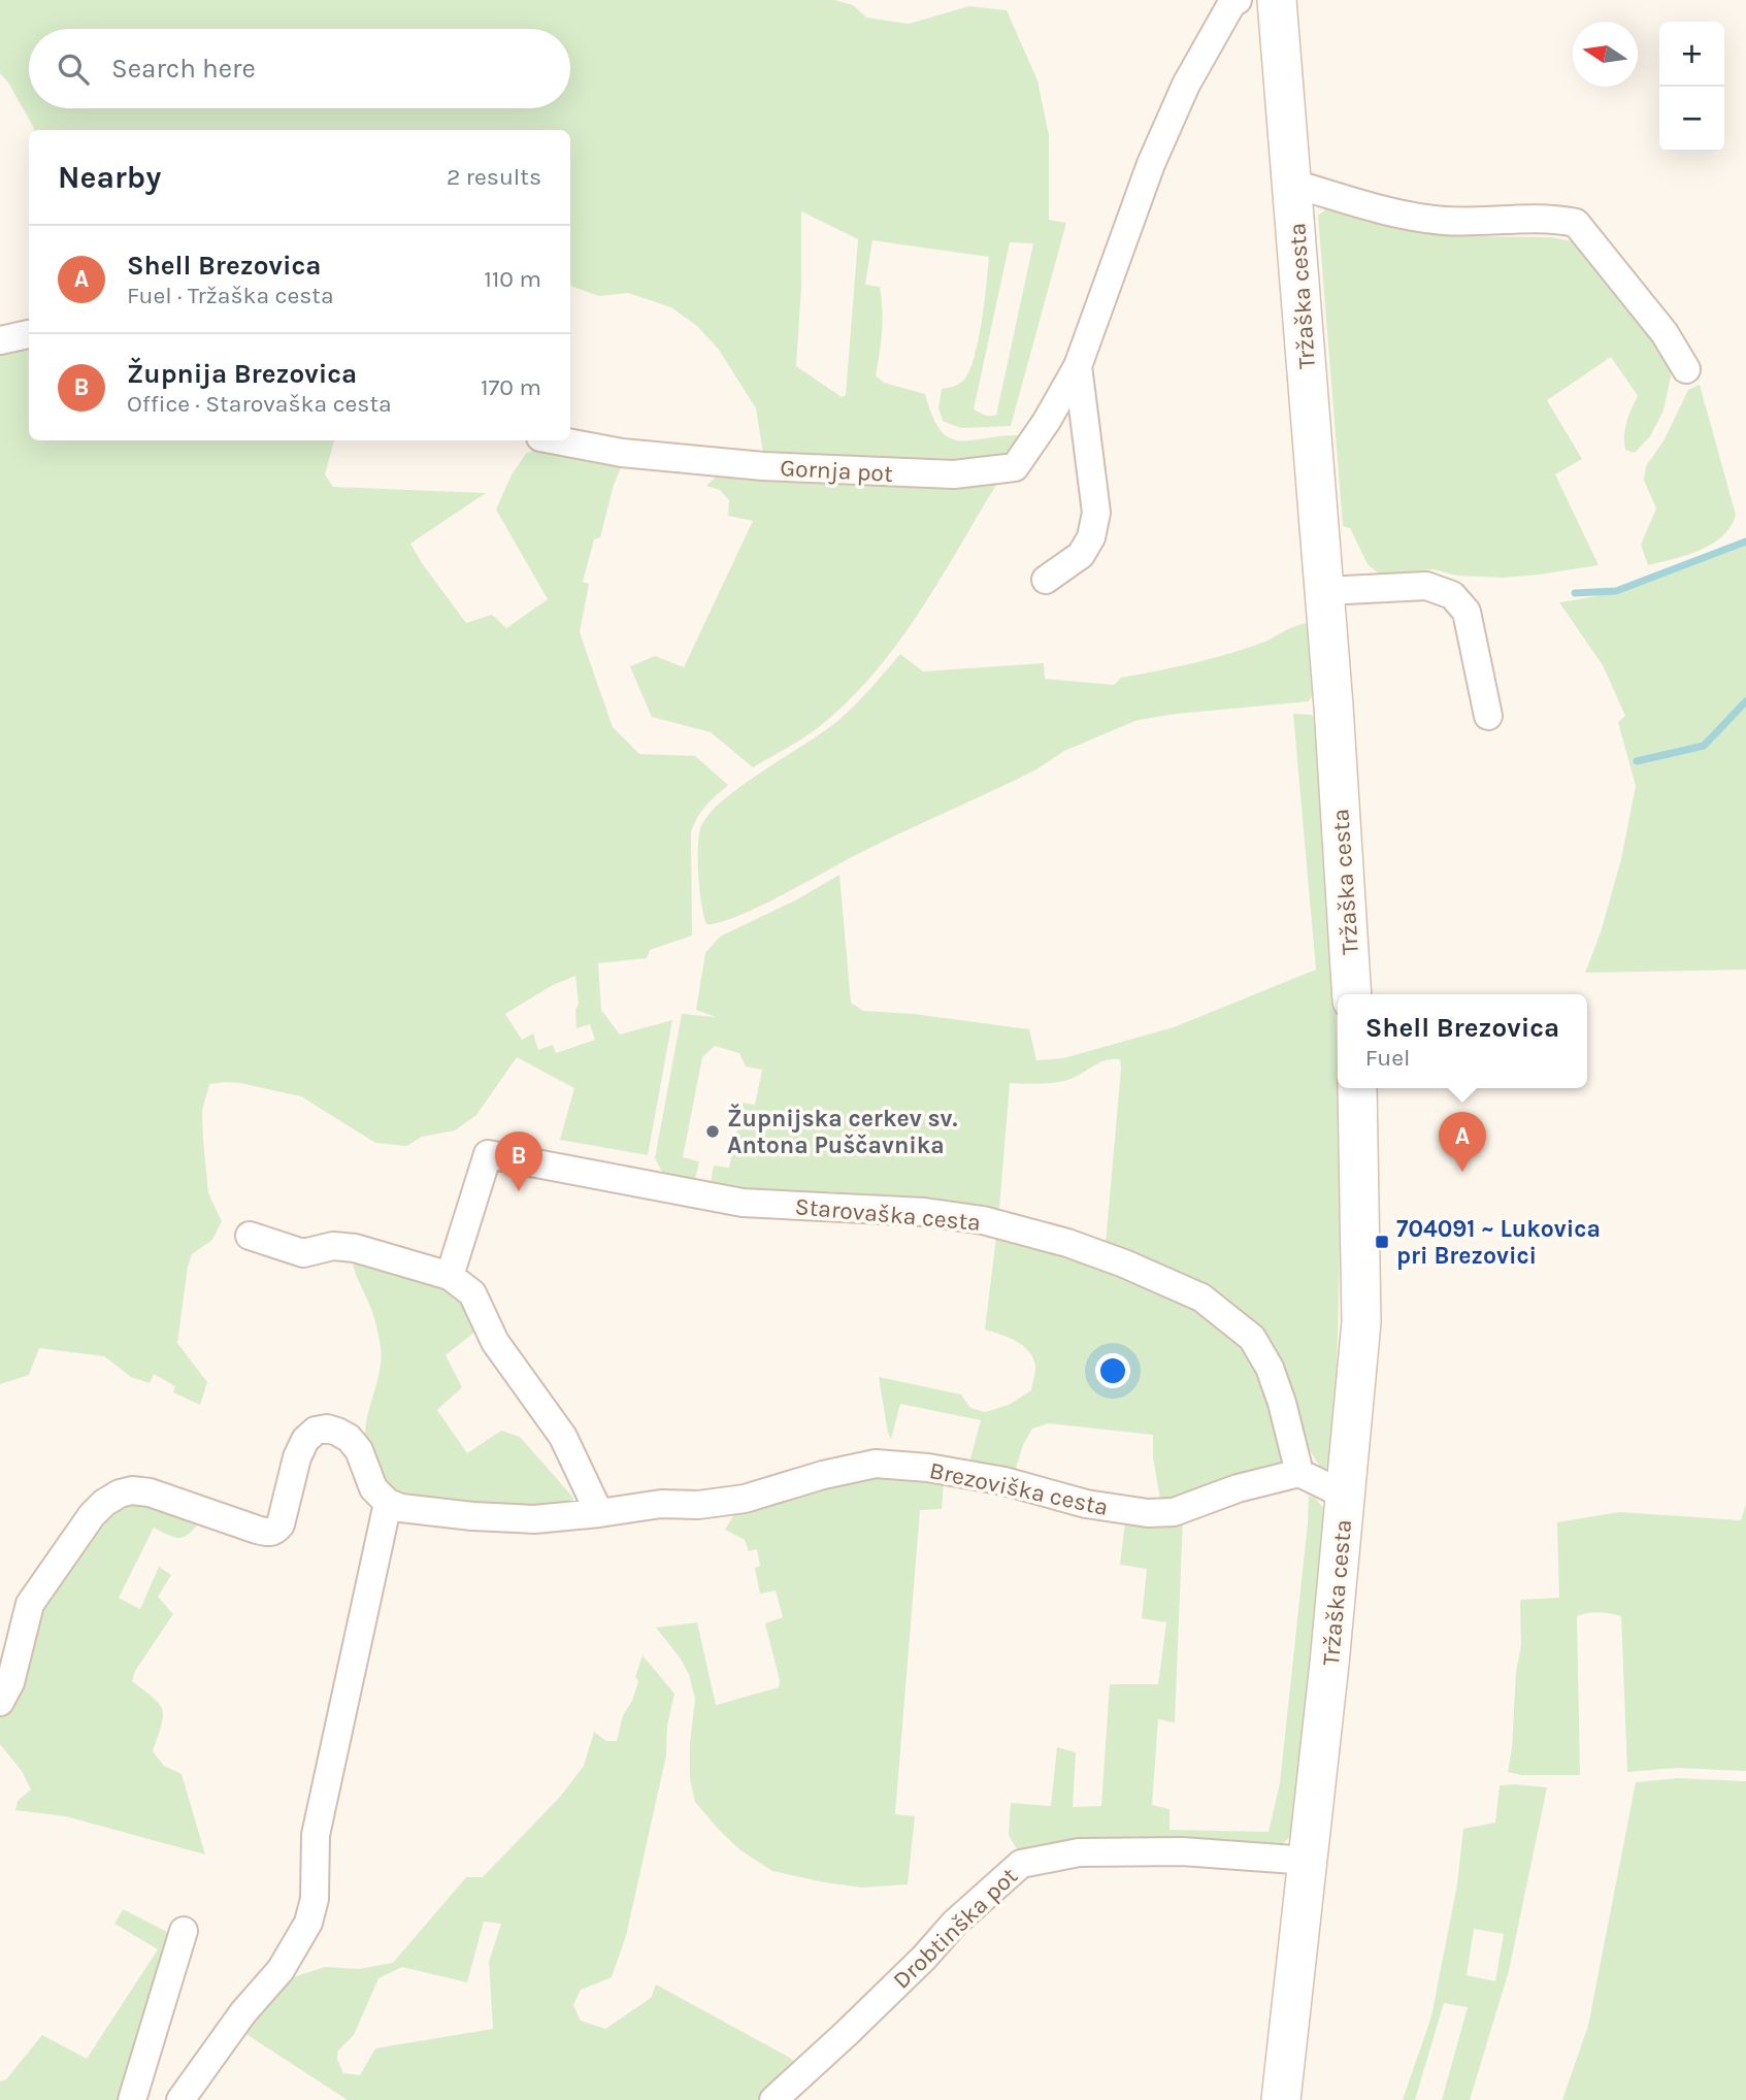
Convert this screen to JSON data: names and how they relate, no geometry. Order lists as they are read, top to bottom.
{
  "streets": {
    "main road": ["Tržaška cesta"],
    "street": [
      "Gornja pot",
      "Starovaška cesta",
      "Brezoviška cesta",
      "Drobtinška pot"
    ]
  },
  "crossings": [
    ["Tržaška cesta", "Drobtinška pot"],
    ["Starovaška cesta", "Brezoviška cesta"]
  ],
  "places": {
    "other": ["Župnijska cerkev sv. Antona Puščavnika"],
    "transit": ["704091 ~ Lukovica pri Brezovici"]
  },
  "north": "left",
  "page": {
    "map_buttons": ["+", "−"],
    "search": "Search here",
    "heading": ["Nearby", "2 results"],
    "list": [
      {
        "mark": "A",
        "name": "Shell Brezovica",
        "note": "Fuel · Tržaška cesta",
        "value": "110 m"
      },
      {
        "mark": "B",
        "name": "Župnija Brezovica",
        "note": "Office · Starovaška cesta",
        "value": "170 m"
      }
    ],
    "popup": ["Shell Brezovica", "Fuel"],
    "pins": ["A", "B"]
  }
}
